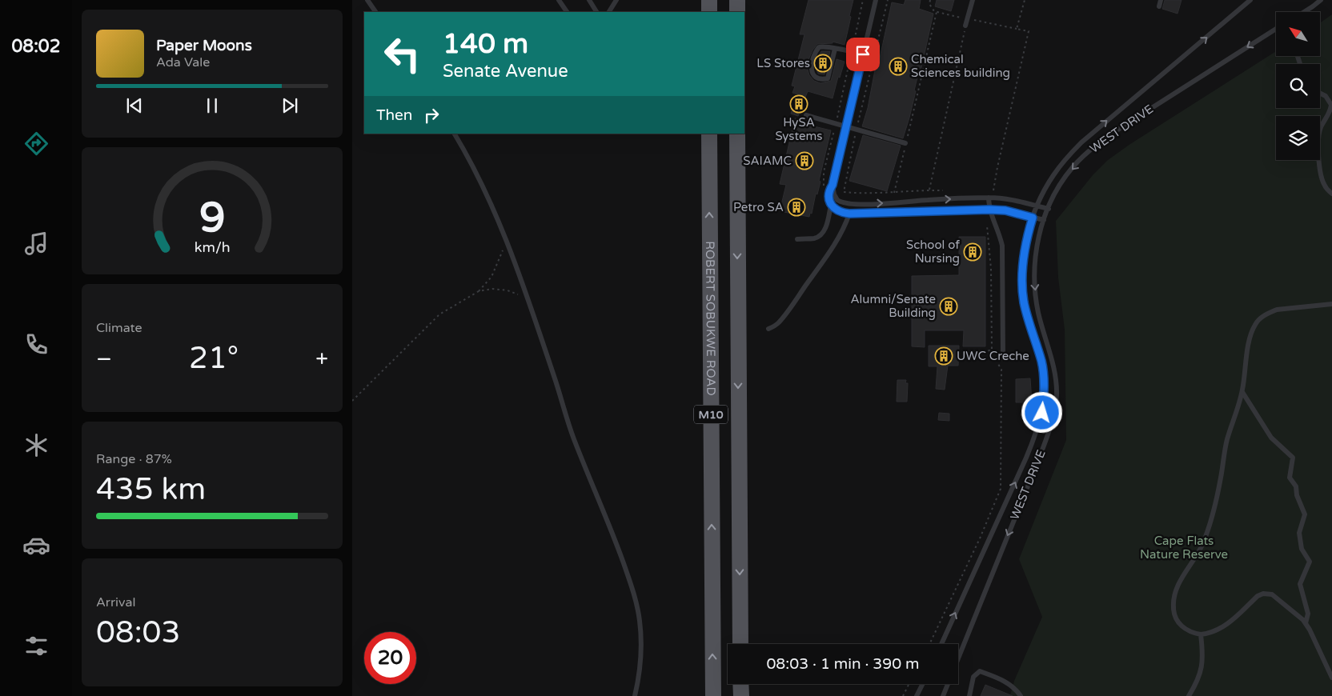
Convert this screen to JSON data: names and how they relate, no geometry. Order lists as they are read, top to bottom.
{
  "streets": {
    "main road": ["ROBERT SOBUKWE ROAD", "M10"],
    "lane": ["WEST DRIVE"]
  },
  "parks": ["Cape Flats Nature Reserve"],
  "places": {
    "building": [
      "LS Stores",
      "Chemical Sciences building",
      "HySA Systems",
      "SAIAMC",
      "Petro SA",
      "School of Nursing",
      "Alumni/Senate Building",
      "UWC Creche"
    ]
  },
  "north": "top left",
  "page": {
    "tabs": "08:02",
    "turn": ["140 m", "Senate Avenue"],
    "song": ["Paper Moons", "Ada Vale"],
    "then": "Then",
    "tile": [
      "Climate",
      ["Range · 87%", "435 km"],
      ["Arrival", "08:03"]
    ],
    "heat": ["−", "21°", "+"],
    "limit": "20",
    "trip": "08:03 · 1 min · 390 m",
    "gauge": ["9", "km/h"]
  }
}
